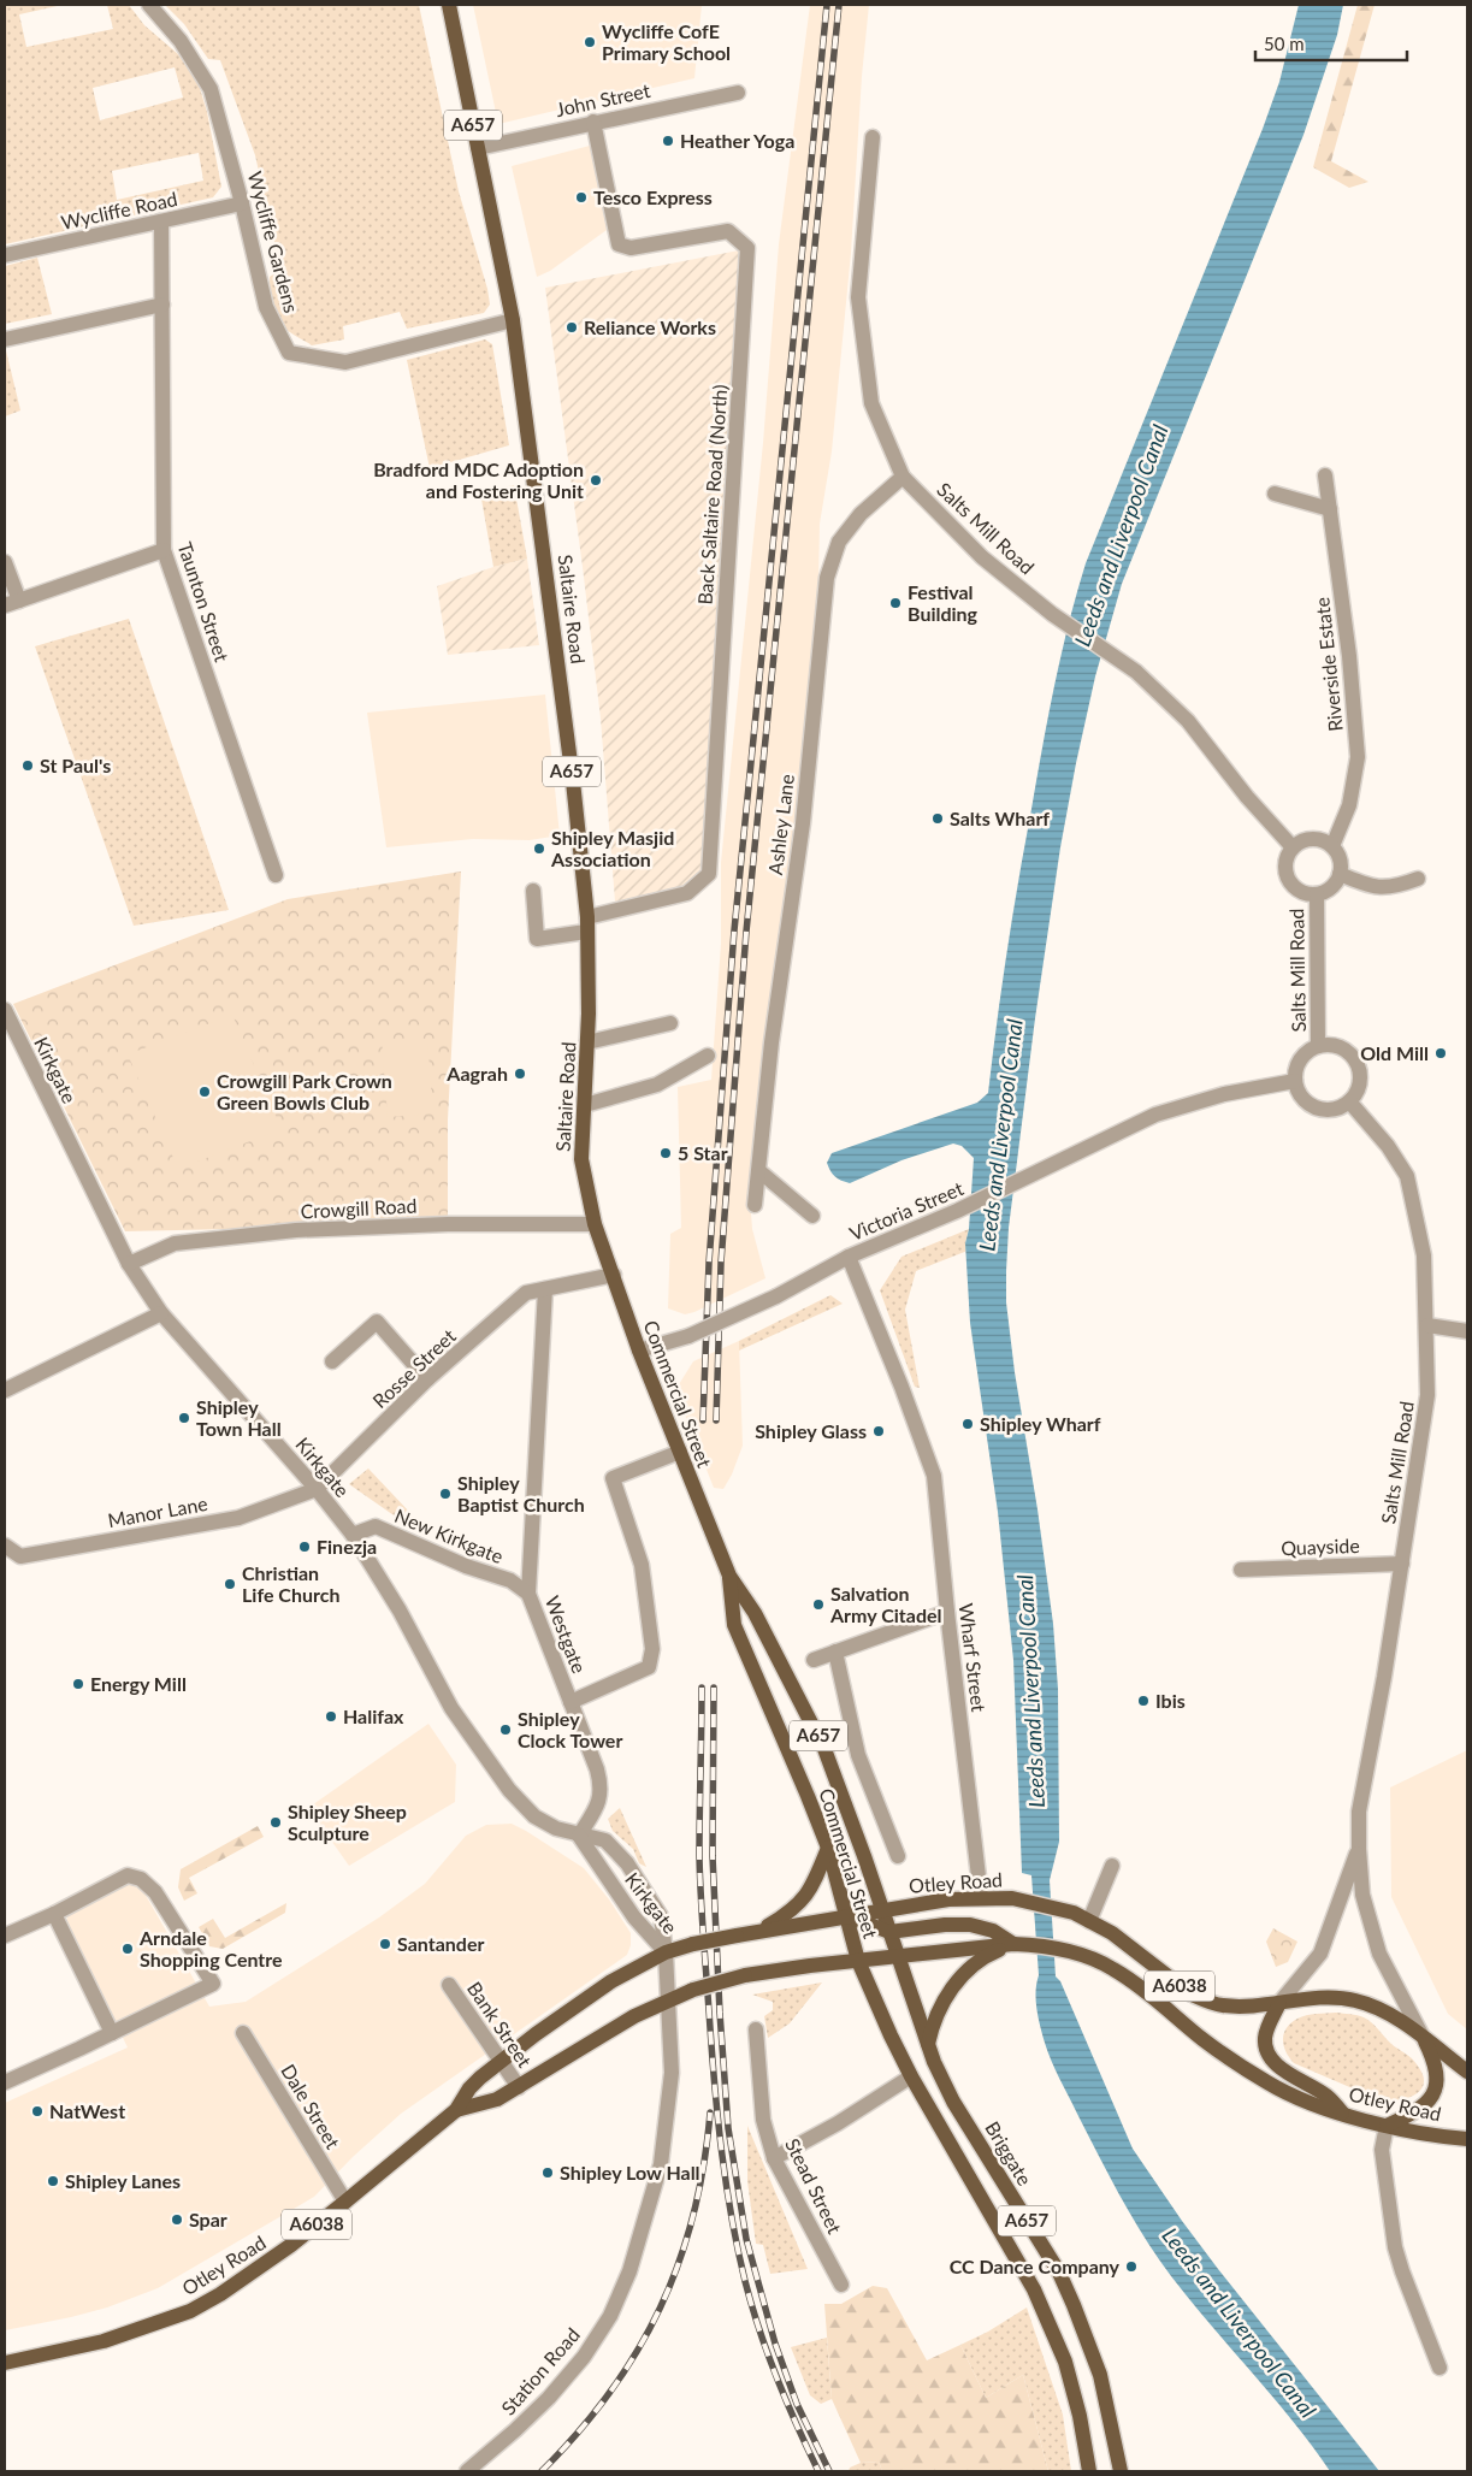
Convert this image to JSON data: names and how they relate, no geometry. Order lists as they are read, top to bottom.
{
  "streets": {
    "main road": [
      "A657",
      "Saltaire Road",
      "Commercial Street",
      "Otley Road",
      "A6038",
      "Briggate"
    ],
    "street": [
      "John Street",
      "Wycliffe Road",
      "Wycliffe Gardens",
      "Back Saltaire Road (North)",
      "Salts Mill Road",
      "Taunton Street",
      "Riverside Estate",
      "Ashley Lane",
      "Kirkgate",
      "Crowgill Road",
      "Victoria Street",
      "Rosse Street",
      "Manor Lane",
      "New Kirkgate",
      "Quayside",
      "Westgate",
      "Wharf Street",
      "Bank Street",
      "Dale Street",
      "Stead Street",
      "Station Road"
    ]
  },
  "crossings": [
    ["John Street", "Back Saltaire Road (North)"],
    ["John Street", "Saltaire Road"],
    ["A657", "Commercial Street"],
    ["A657", "Otley Road"],
    ["Wycliffe Road", "Wycliffe Gardens"],
    ["Wycliffe Road", "Taunton Street"],
    ["Wycliffe Gardens", "Saltaire Road"],
    ["Back Saltaire Road (North)", "Saltaire Road"],
    ["Salts Mill Road", "Riverside Estate"],
    ["Salts Mill Road", "Ashley Lane"],
    ["Salts Mill Road", "Victoria Street"],
    ["Salts Mill Road", "Quayside"],
    ["Salts Mill Road", "Otley Road"],
    ["Salts Mill Road", "A6038"],
    ["Saltaire Road", "Crowgill Road"],
    ["Saltaire Road", "Commercial Street"],
    ["Kirkgate", "Crowgill Road"],
    ["Kirkgate", "Rosse Street"],
    ["Kirkgate", "Manor Lane"],
    ["Kirkgate", "New Kirkgate"],
    ["Kirkgate", "Westgate"],
    ["Kirkgate", "Otley Road"],
    ["Kirkgate", "Station Road"],
    ["Crowgill Road", "Commercial Street"],
    ["Victoria Street", "Commercial Street"],
    ["Victoria Street", "Wharf Street"],
    ["Rosse Street", "Manor Lane"],
    ["Rosse Street", "Westgate"],
    ["Commercial Street", "Otley Road"],
    ["Commercial Street", "Briggate"],
    ["New Kirkgate", "Westgate"],
    ["Wharf Street", "Otley Road"],
    ["Otley Road", "A6038"],
    ["Otley Road", "Bank Street"],
    ["Otley Road", "Dale Street"],
    ["Otley Road", "Briggate"],
    ["Otley Road", "Station Road"]
  ],
  "water": ["Leeds and Liverpool Canal"],
  "places": [
    "Wycliffe CofE Primary School",
    "Heather Yoga",
    "Tesco Express",
    "Reliance Works",
    "Bradford MDC Adoption and Fostering Unit",
    "Festival Building",
    "St Paul's",
    "Salts Wharf",
    "Shipley Masjid Association",
    "Old Mill",
    "Aagrah",
    "Crowgill Park Crown Green Bowls Club",
    "5 Star",
    "Shipley Town Hall",
    "Shipley Wharf",
    "Shipley Glass",
    "Shipley Baptist Church",
    "Finezja",
    "Christian Life Church",
    "Salvation Army Citadel",
    "Energy Mill",
    "Ibis",
    "Halifax",
    "Shipley Clock Tower",
    "Shipley Sheep Sculpture",
    "Santander",
    "Arndale Shopping Centre",
    "NatWest",
    "Shipley Low Hall",
    "Shipley Lanes",
    "Spar",
    "CC Dance Company"
  ],
  "scale_bar": "50 m"
}
